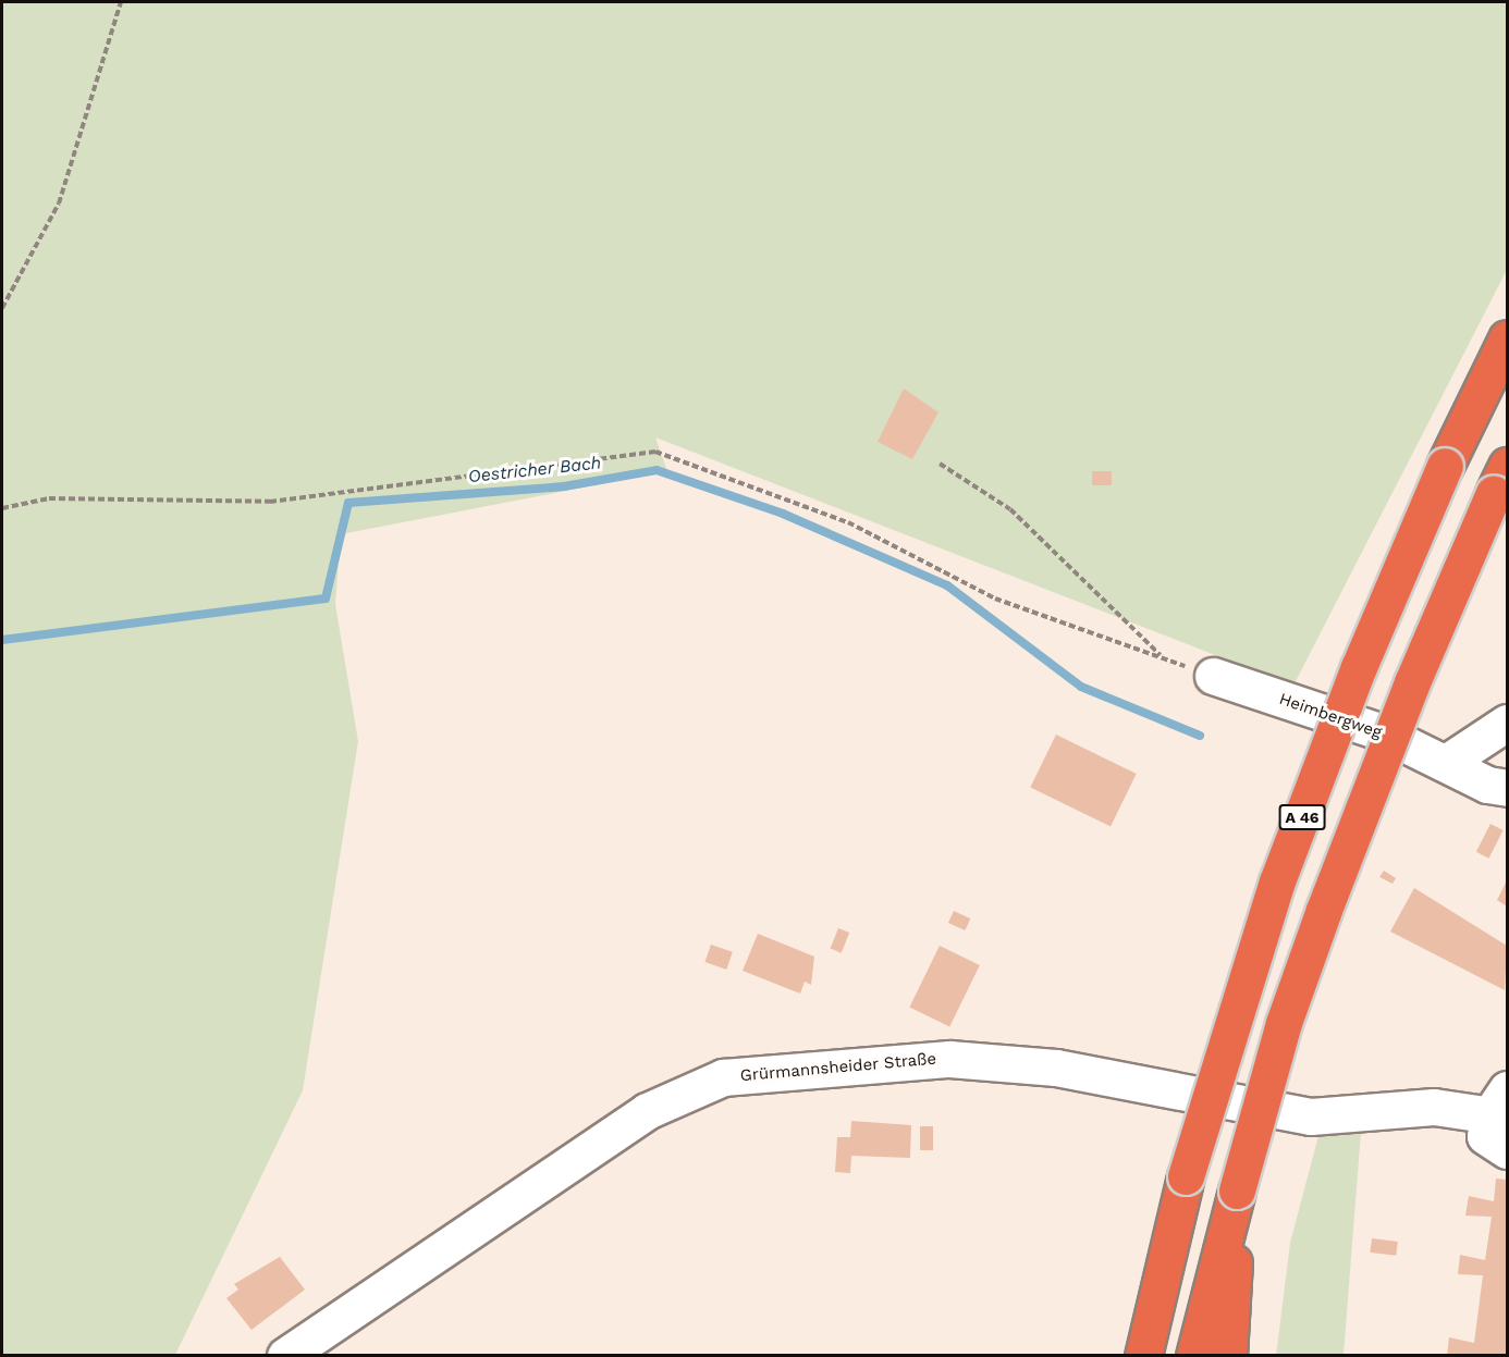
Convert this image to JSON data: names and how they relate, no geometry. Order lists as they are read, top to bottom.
{
  "streets": {
    "highway": ["A 46"],
    "street": ["Heimbergweg", "Grürmannsheider Straße"]
  },
  "water": ["Oestricher Bach"]
}
